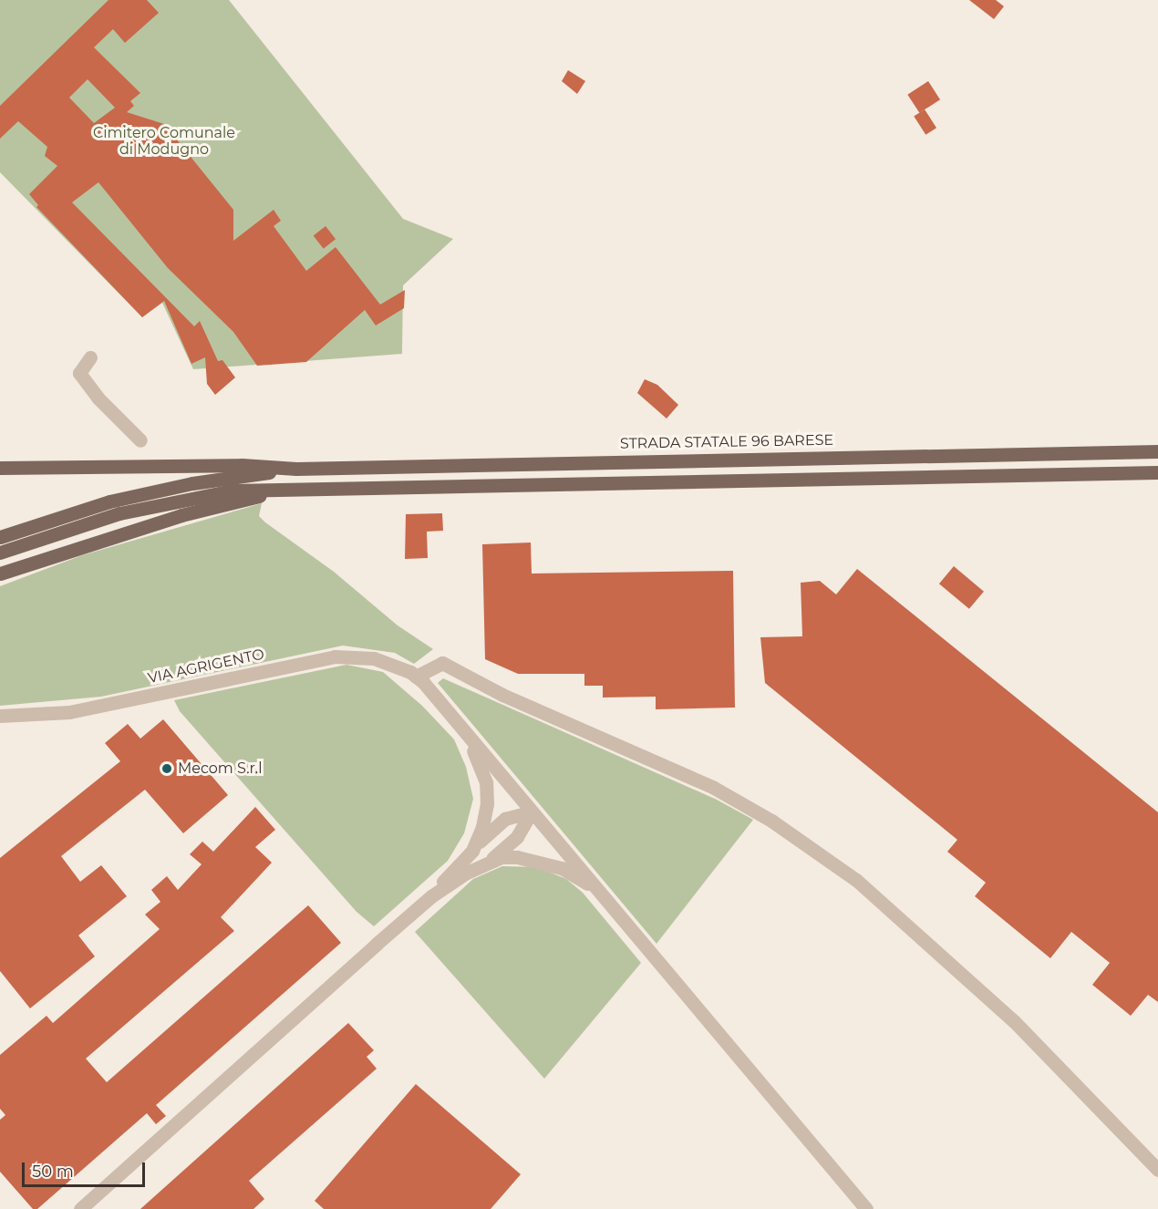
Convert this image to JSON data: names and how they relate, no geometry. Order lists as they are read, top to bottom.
{
  "streets": {
    "main road": ["STRADA STATALE 96 BARESE"],
    "street": ["VIA AGRIGENTO"]
  },
  "parks": ["Cimitero Comunale di Modugno"],
  "places": ["Mecom S.r.l"],
  "scale_bar": "50 m"
}
